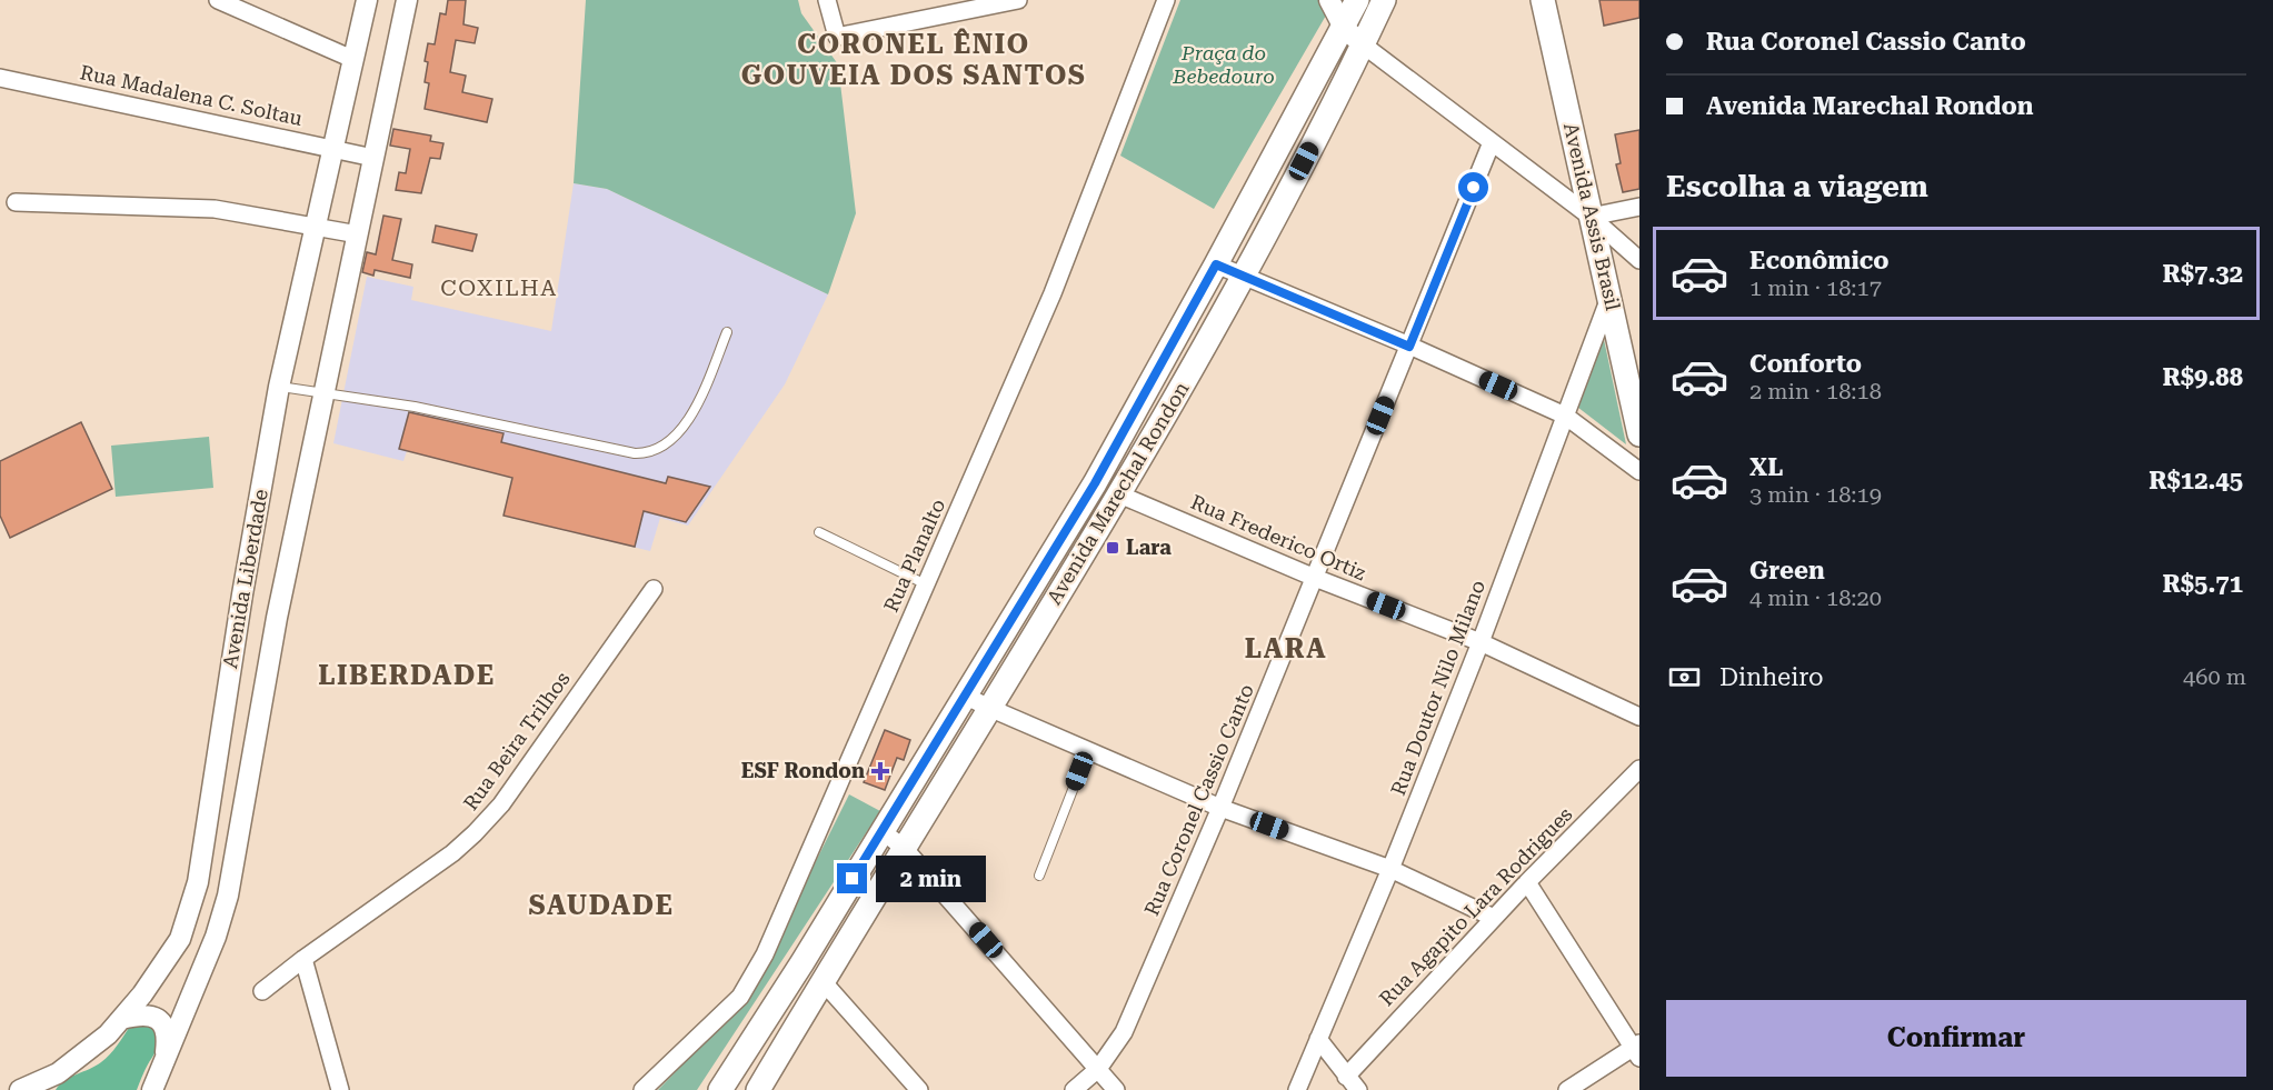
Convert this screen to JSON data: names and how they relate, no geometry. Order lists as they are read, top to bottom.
{
  "streets": {
    "main road": ["Avenida Assis Brasil", "Avenida Marechal Rondon"],
    "street": [
      "Rua Madalena C. Soltau",
      "Rua Frederico Ortiz",
      "Rua Planalto",
      "Avenida Liberdade",
      "Rua Doutor Nilo Milano",
      "Rua Beira Trilhos",
      "Rua Coronel Cassio Canto",
      "Rua Agapito Lara Rodrigues"
    ]
  },
  "crossings": [
    ["Rua Madalena C. Soltau", "Avenida Liberdade"],
    ["Avenida Assis Brasil", "Rua Doutor Nilo Milano"],
    ["Avenida Marechal Rondon", "Rua Frederico Ortiz"],
    ["Rua Frederico Ortiz", "Rua Doutor Nilo Milano"],
    ["Rua Frederico Ortiz", "Rua Coronel Cassio Canto"]
  ],
  "districts": [
    "CORONEL ÊNIO GOUVEIA DOS SANTOS",
    "COXILHA",
    "LARA",
    "LIBERDADE",
    "SAUDADE"
  ],
  "parks": ["Praça do Bebedouro"],
  "places": {
    "transit": ["Lara"],
    "health": ["ESF Rondon"]
  },
  "page": {
    "banner": ["Rua Coronel Cassio Canto", "Avenida Marechal Rondon"],
    "heading": "Escolha a viagem",
    "list": [
      {
        "name": "Econômico",
        "note": "1 min · 18:17",
        "value": "R$7.32"
      },
      {
        "name": "Conforto",
        "note": "2 min · 18:18",
        "value": "R$9.88"
      },
      {
        "name": "XL",
        "note": "3 min · 18:19",
        "value": "R$12.45"
      },
      {
        "name": "Green",
        "note": "4 min · 18:20",
        "value": "R$5.71"
      }
    ],
    "pay": ["Dinheiro", "460 m"],
    "bubble": "2 min",
    "buttons": "Confirmar"
  }
}
